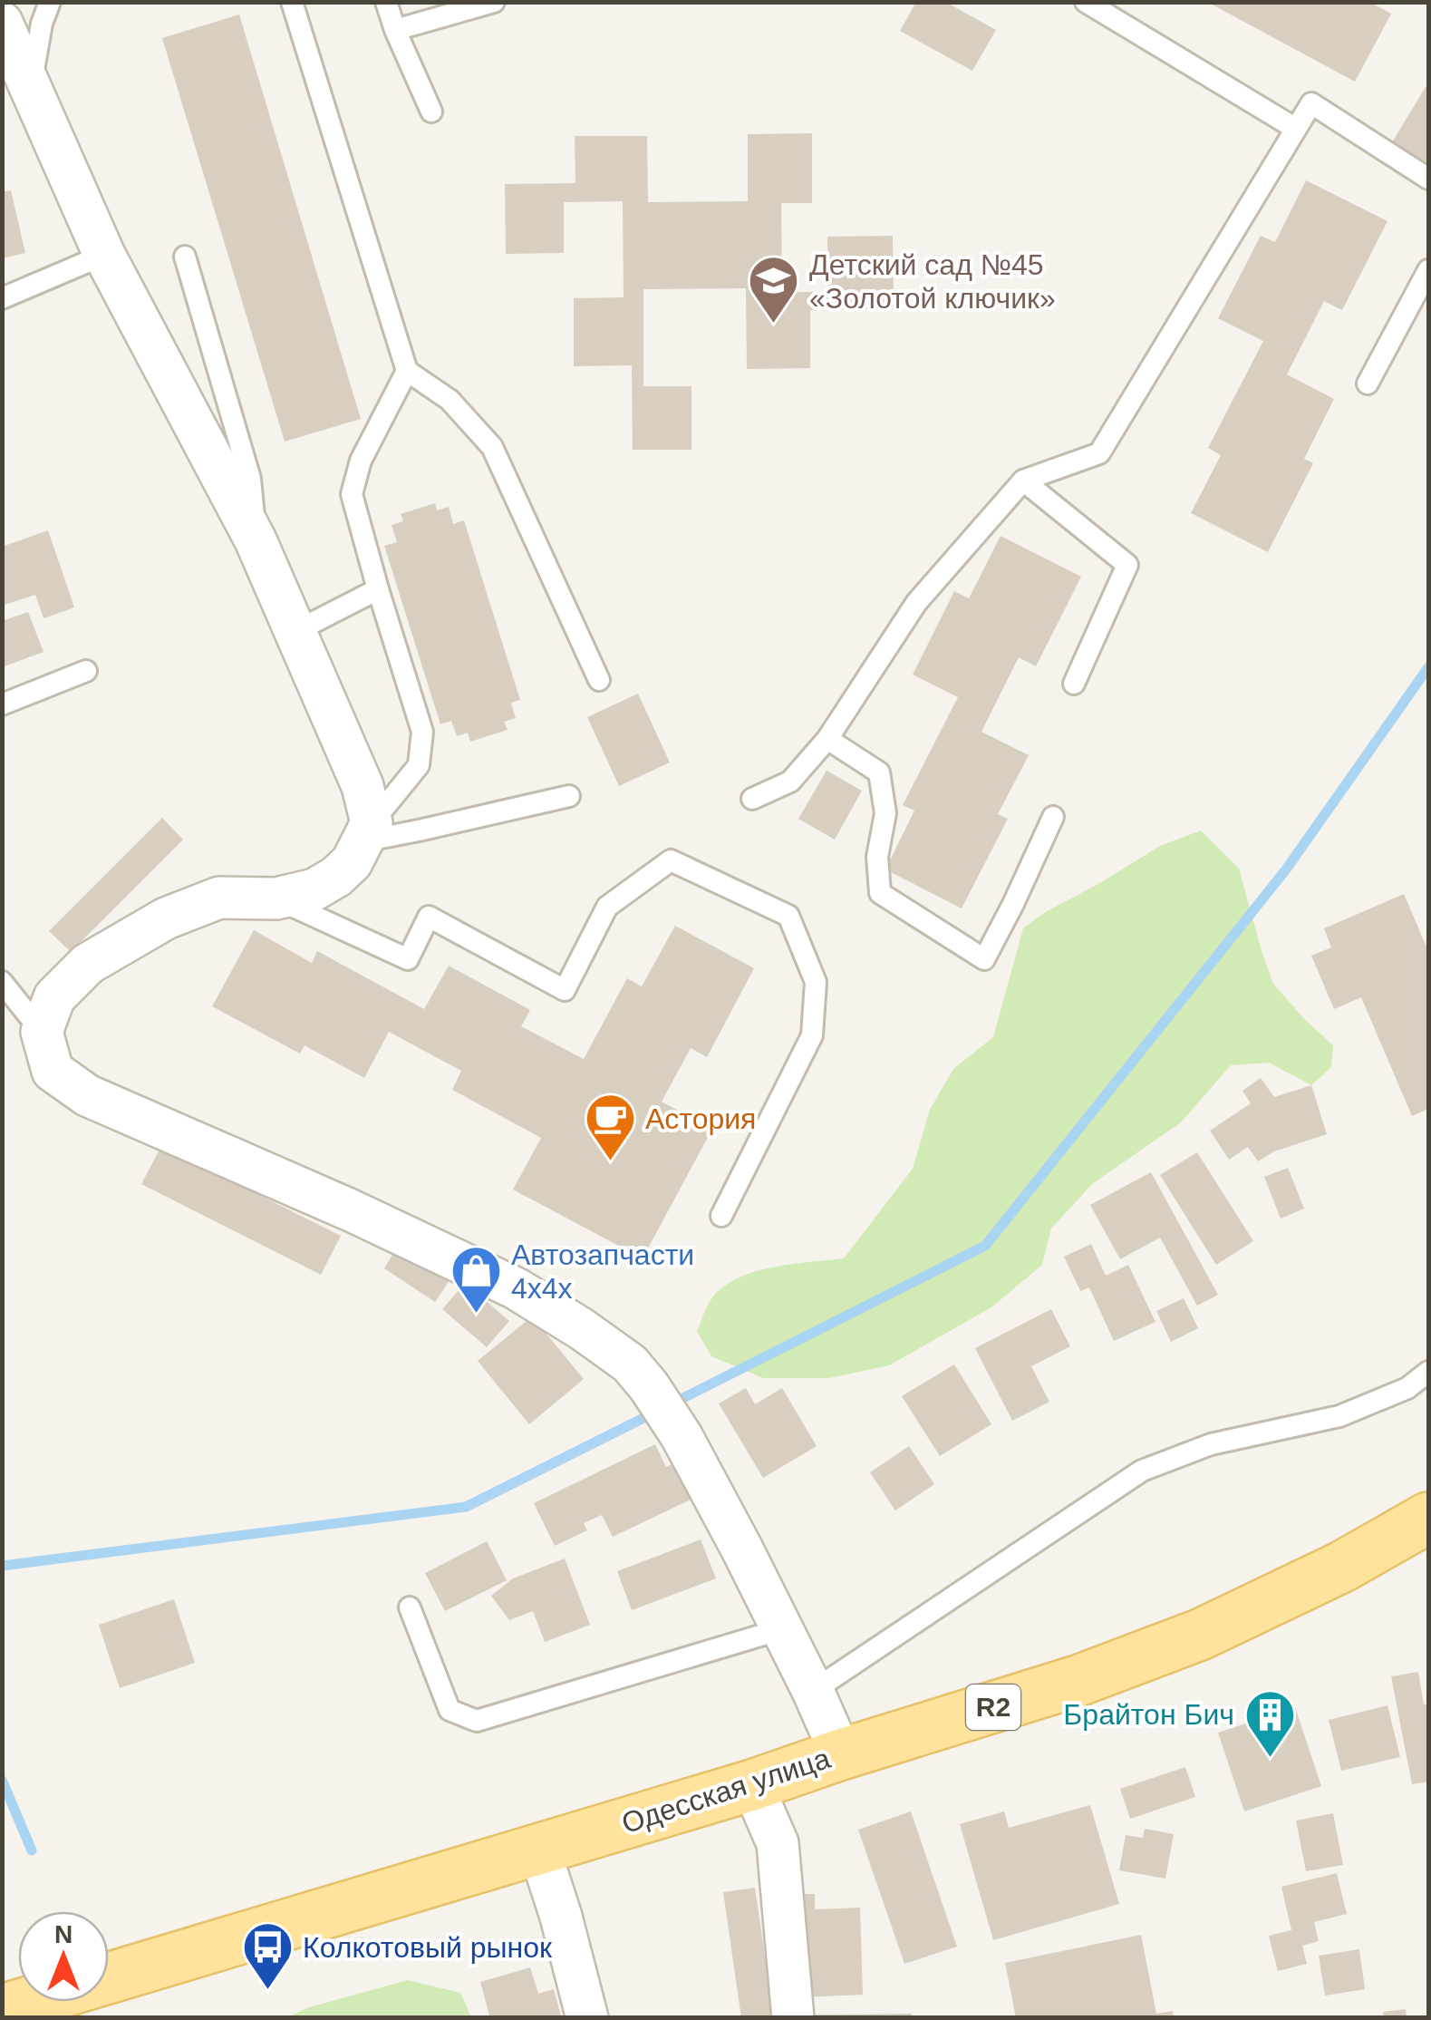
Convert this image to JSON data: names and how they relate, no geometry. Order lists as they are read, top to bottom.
{
  "streets": {
    "main road": ["R2", "Одесская улица"]
  },
  "places": {
    "school or university": ["Детский сад №45 «Золотой ключик»"],
    "cafe": ["Астория"],
    "shop": ["Автозапчасти 4х4х"],
    "building": ["Брайтон Бич"],
    "bus stop": ["Колкотовый рынок"]
  },
  "north": "top"
}
